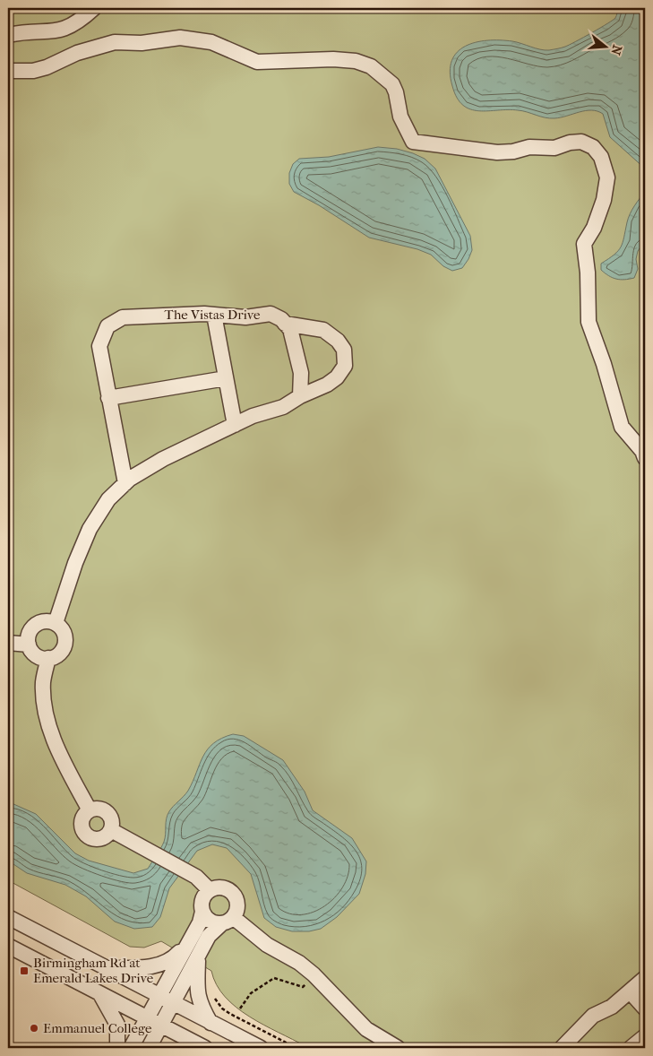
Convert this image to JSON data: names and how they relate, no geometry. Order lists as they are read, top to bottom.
{
  "streets": {
    "street": ["The Vistas Drive"]
  },
  "places": {
    "transit": ["Birmingham Rd at Emerald Lakes Drive"],
    "other": ["Emmanuel College"]
  },
  "north": "right"
}
